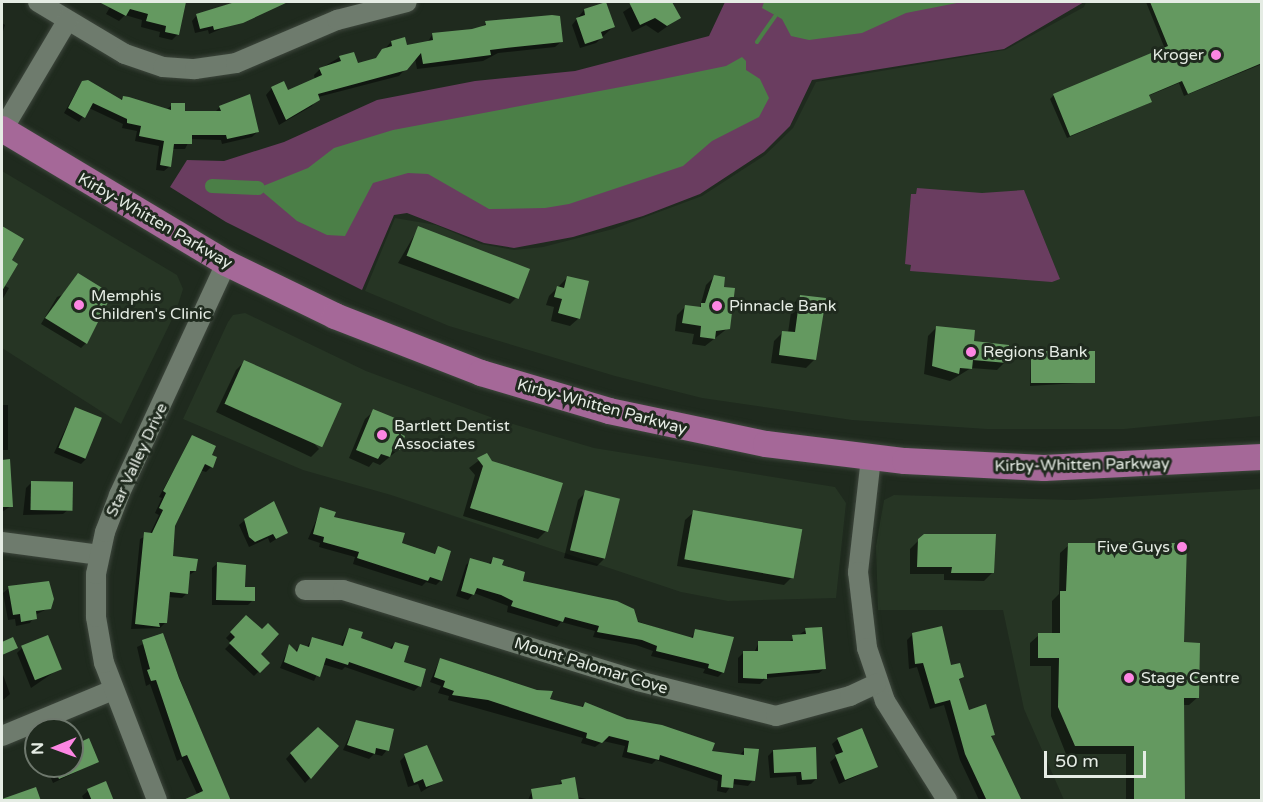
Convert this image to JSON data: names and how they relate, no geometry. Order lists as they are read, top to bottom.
{
  "streets": {
    "main road": ["Kirby-Whitten Parkway"],
    "street": ["Star Valley Drive", "Mount Palomar Cove"]
  },
  "crossings": [
    ["Kirby-Whitten Parkway", "Star Valley Drive"]
  ],
  "places": [
    "Kroger",
    "Memphis Children's Clinic",
    "Pinnacle Bank",
    "Regions Bank",
    "Bartlett Dentist Associates",
    "Five Guys",
    "Stage Centre"
  ],
  "scale_bar": "50 m",
  "north": "left"
}
